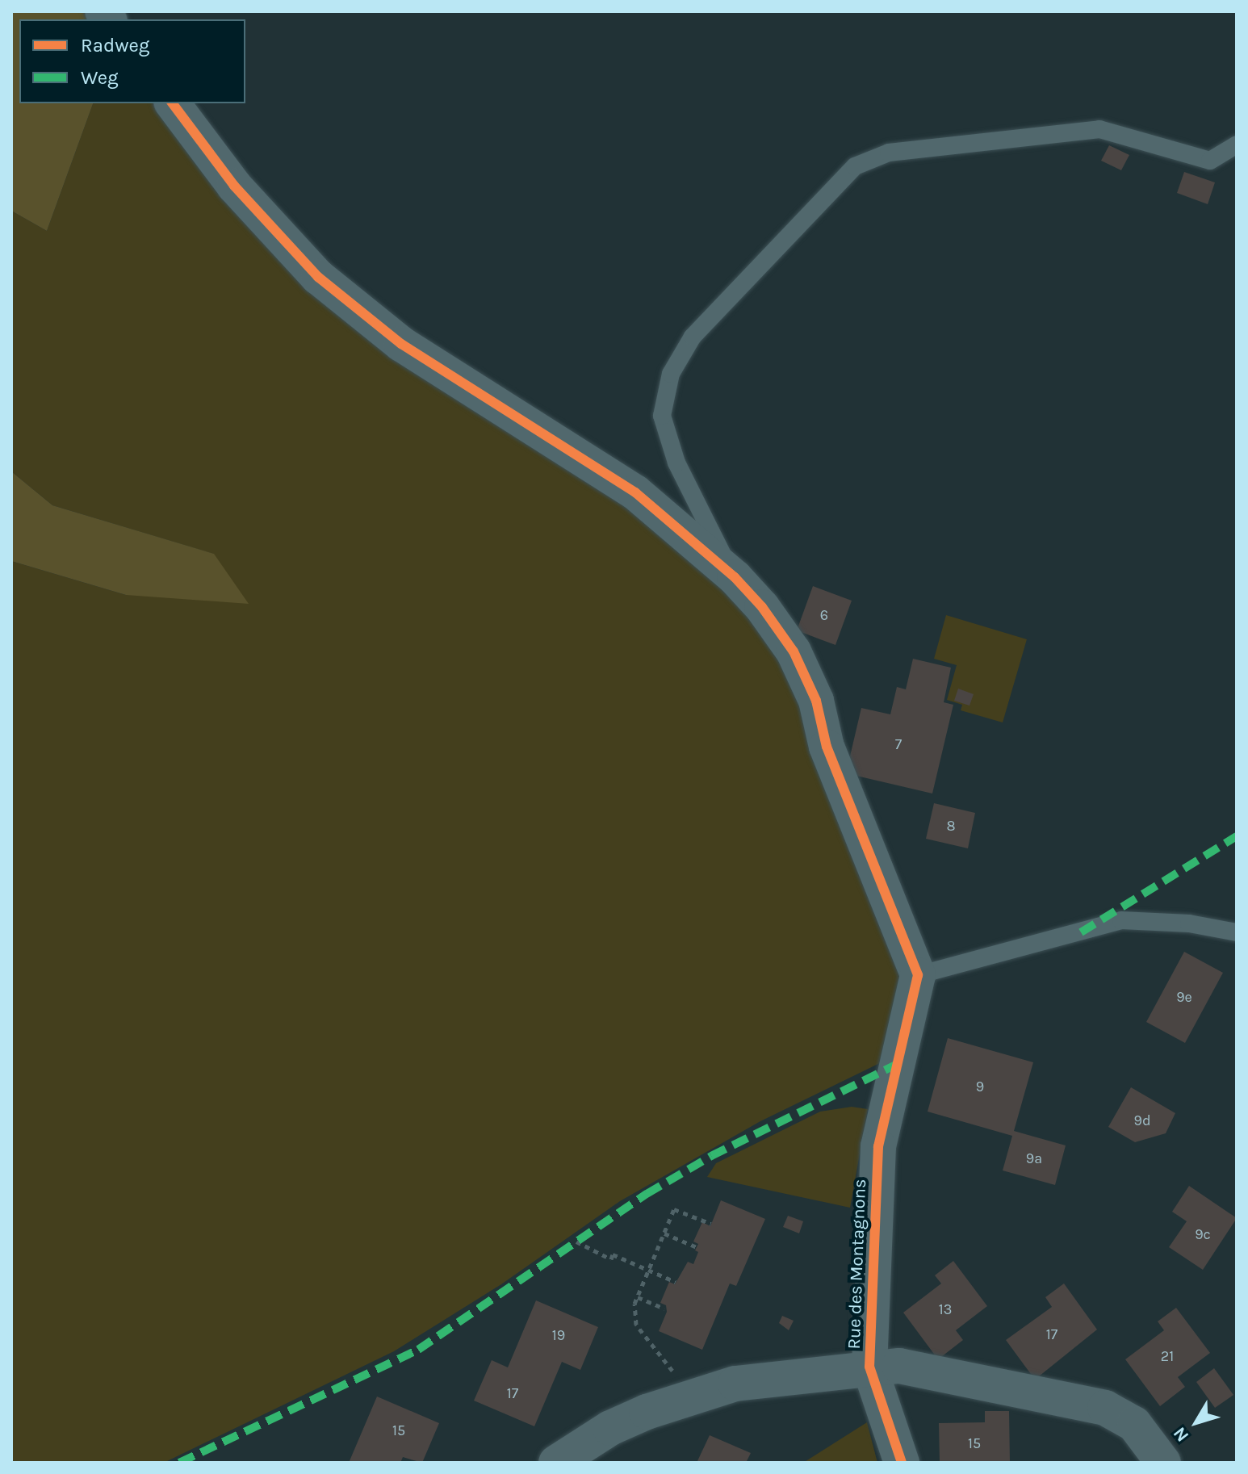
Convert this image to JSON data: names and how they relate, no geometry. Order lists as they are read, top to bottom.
{
  "streets": {
    "street": ["Rue des Montagnons"]
  },
  "house_numbers": [
    "6",
    "7",
    "8",
    "9e",
    "9",
    "9d",
    "9a",
    "9c",
    "13",
    "17",
    "19",
    "21",
    "17",
    "15",
    "15"
  ],
  "legend": ["Radweg", "Weg"],
  "north": "bottom left"
}
